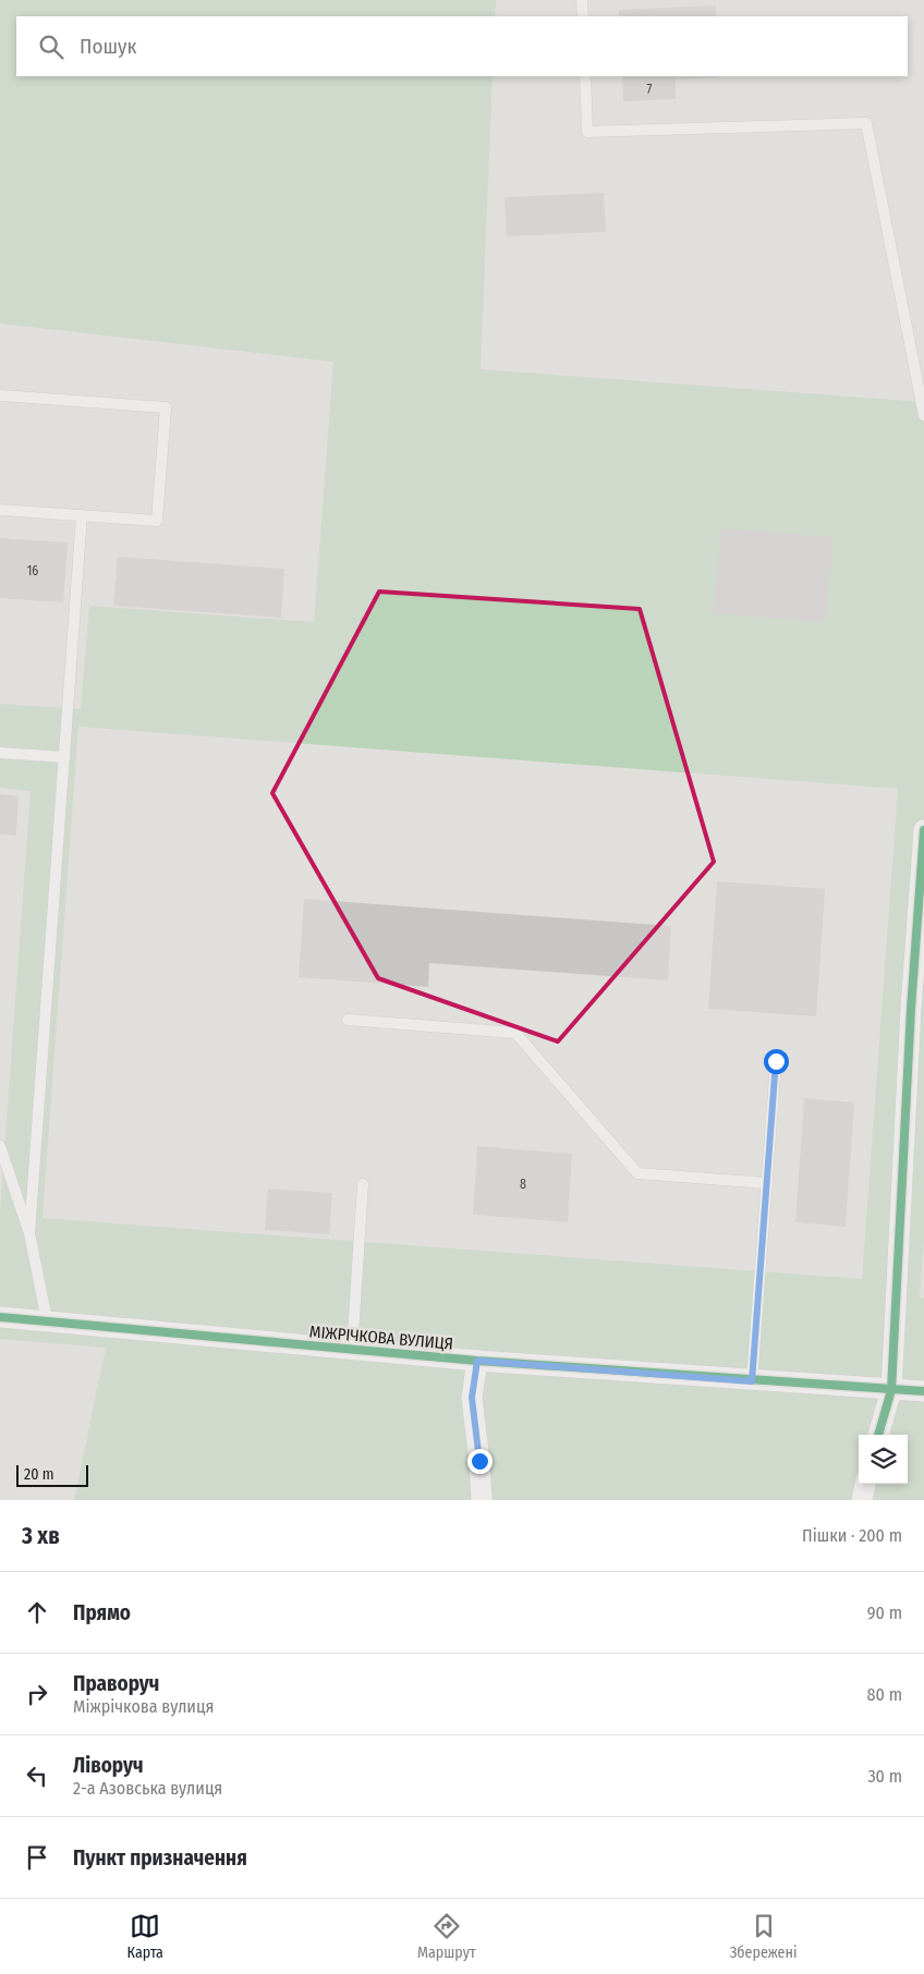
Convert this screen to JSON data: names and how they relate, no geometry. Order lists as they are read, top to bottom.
{
  "streets": {
    "street": ["МІЖРІЧКОВА ВУЛИЦЯ"]
  },
  "house_numbers": ["7", "16", "8"],
  "scale_bar": "20 m",
  "page": {
    "search": "Пошук",
    "scale": "20 m",
    "heading": ["3 хв", "Пішки · 200 m"],
    "list": [
      ["Прямо", "90 m"],
      ["Праворуч", "Міжрічкова вулиця", "80 m"],
      ["Ліворуч", "2-а Азовська вулиця", "30 m"],
      "Пункт призначення"
    ],
    "nav": ["Карта", "Маршрут", "Збережені"]
  }
}
